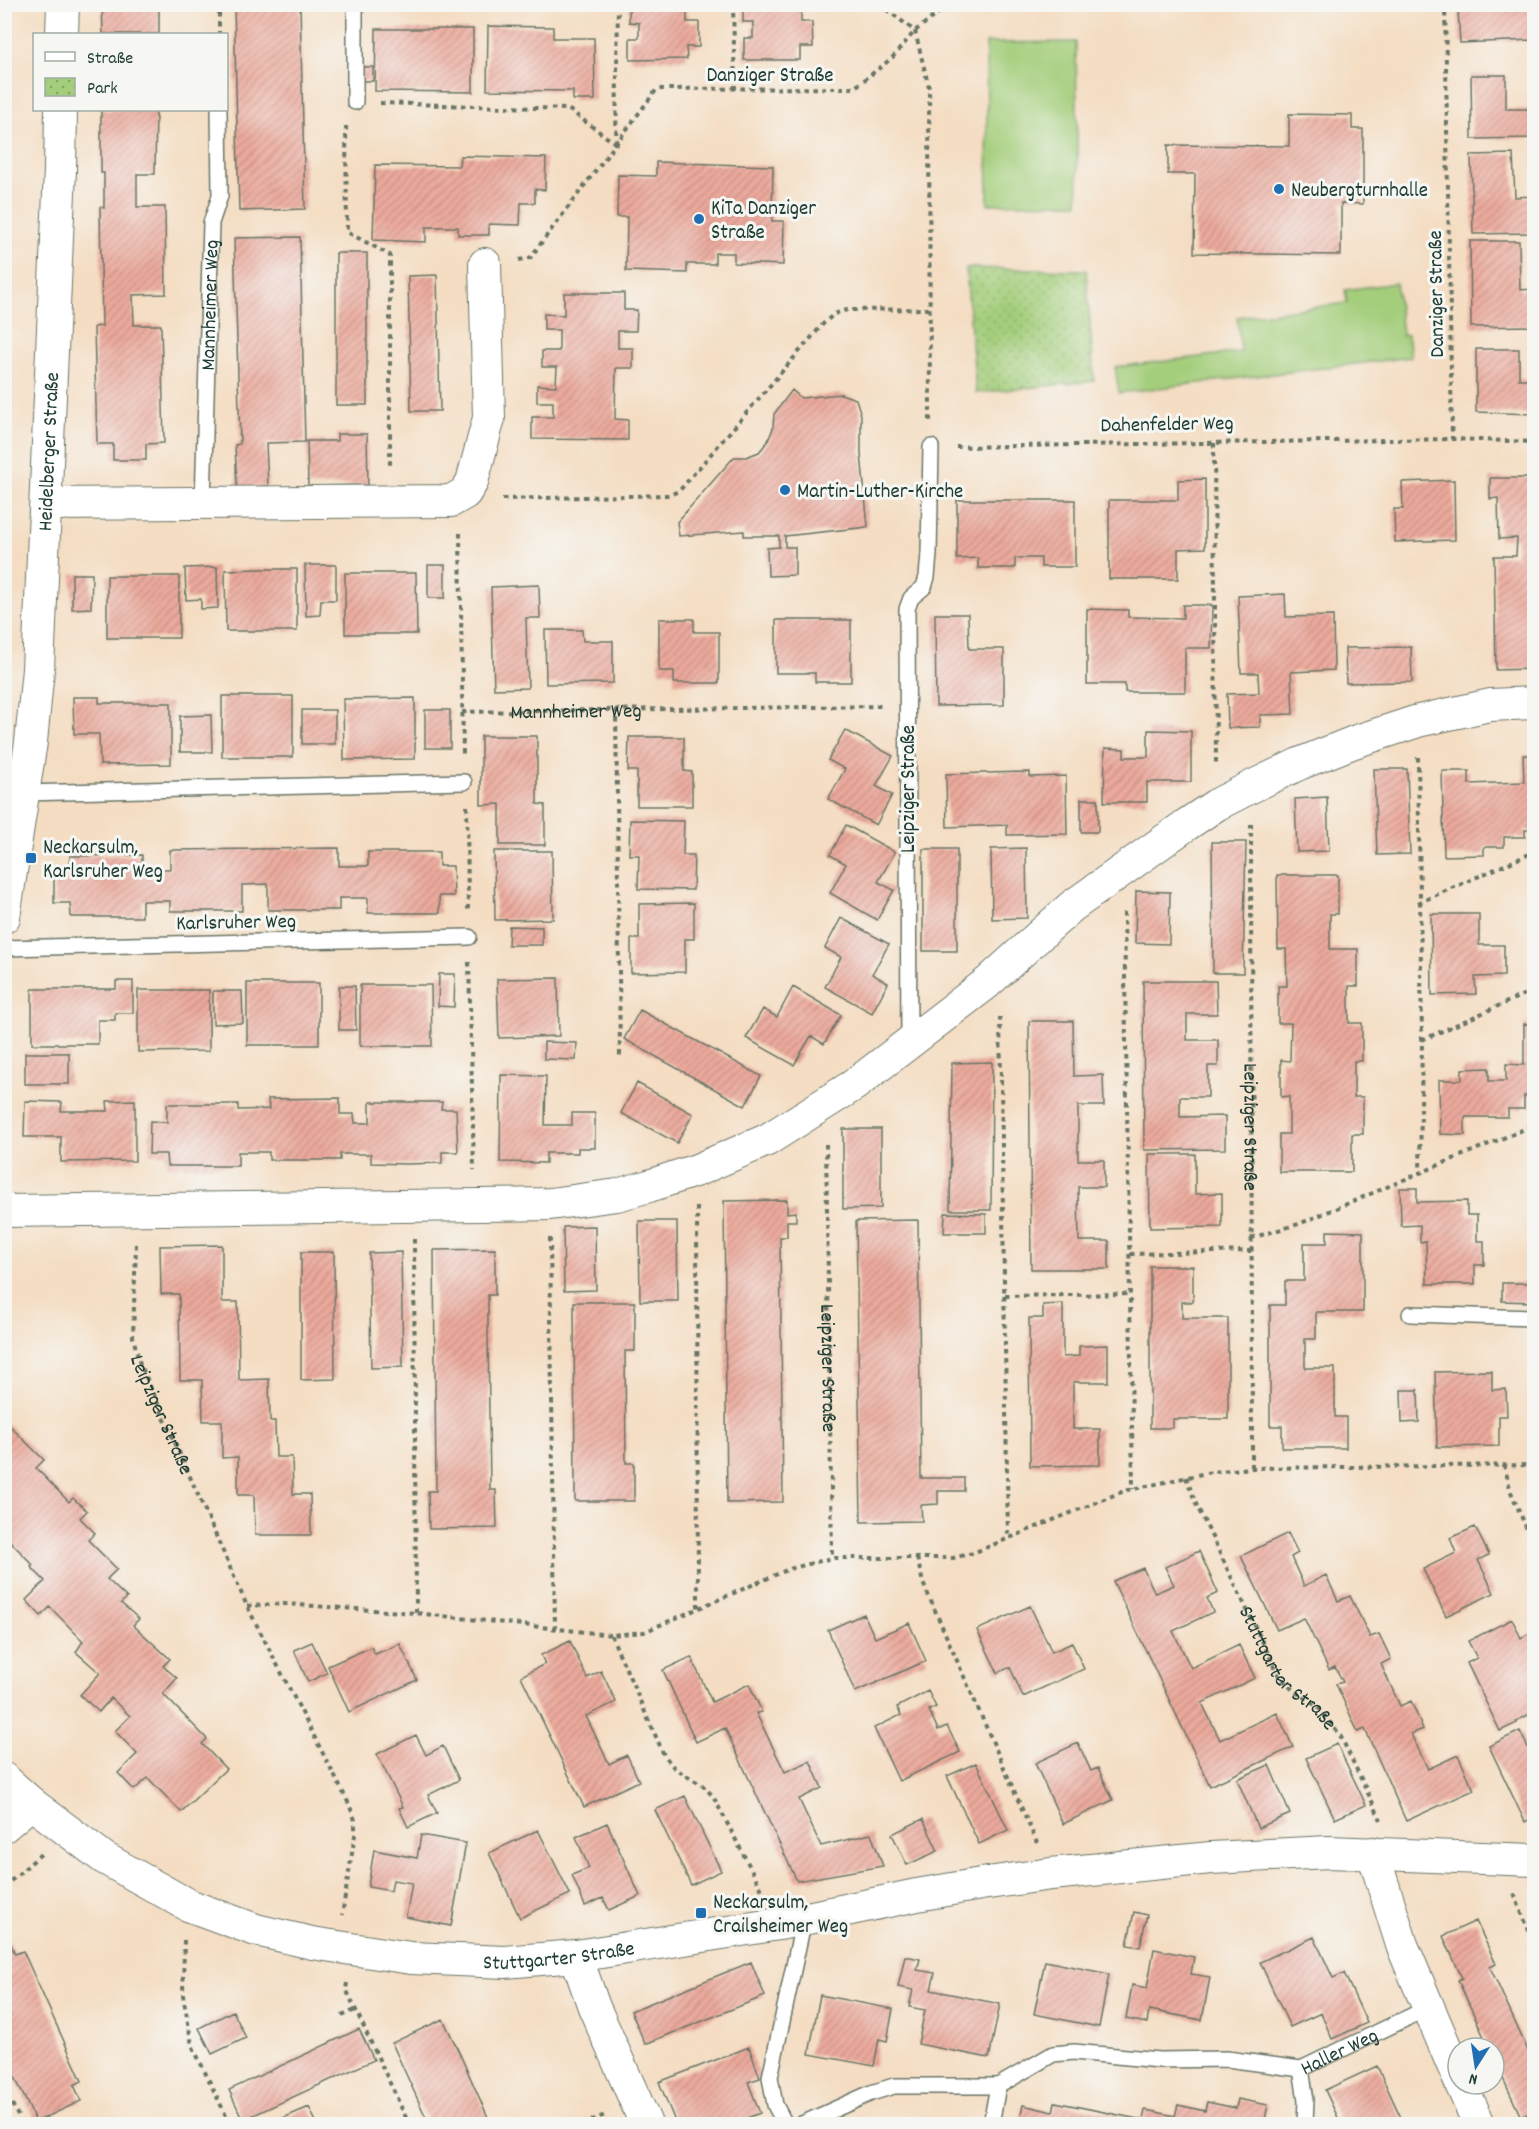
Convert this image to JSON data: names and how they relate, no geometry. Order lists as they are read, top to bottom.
{
  "streets": {
    "street": ["Heidelberger Straße", "Stuttgarter Straße"],
    "lane": [
      "Mannheimer Weg",
      "Leipziger Straße",
      "Karlsruher Weg",
      "Haller Weg"
    ],
    "path": ["Danziger Straße", "Dahenfelder Weg"]
  },
  "crossings": [
    ["Danziger Straße", "Dahenfelder Weg"],
    ["Mannheimer Weg", "Leipziger Straße"],
    ["Dahenfelder Weg", "Leipziger Straße"]
  ],
  "places": {
    "other": ["Neubergturnhalle", "KiTa Danziger Straße", "Martin-Luther-Kirche"],
    "transit": ["Neckarsulm, Karlsruher Weg", "Neckarsulm, Crailsheimer Weg"]
  },
  "legend": ["Straße", "Park"],
  "north": "bottom"
}
